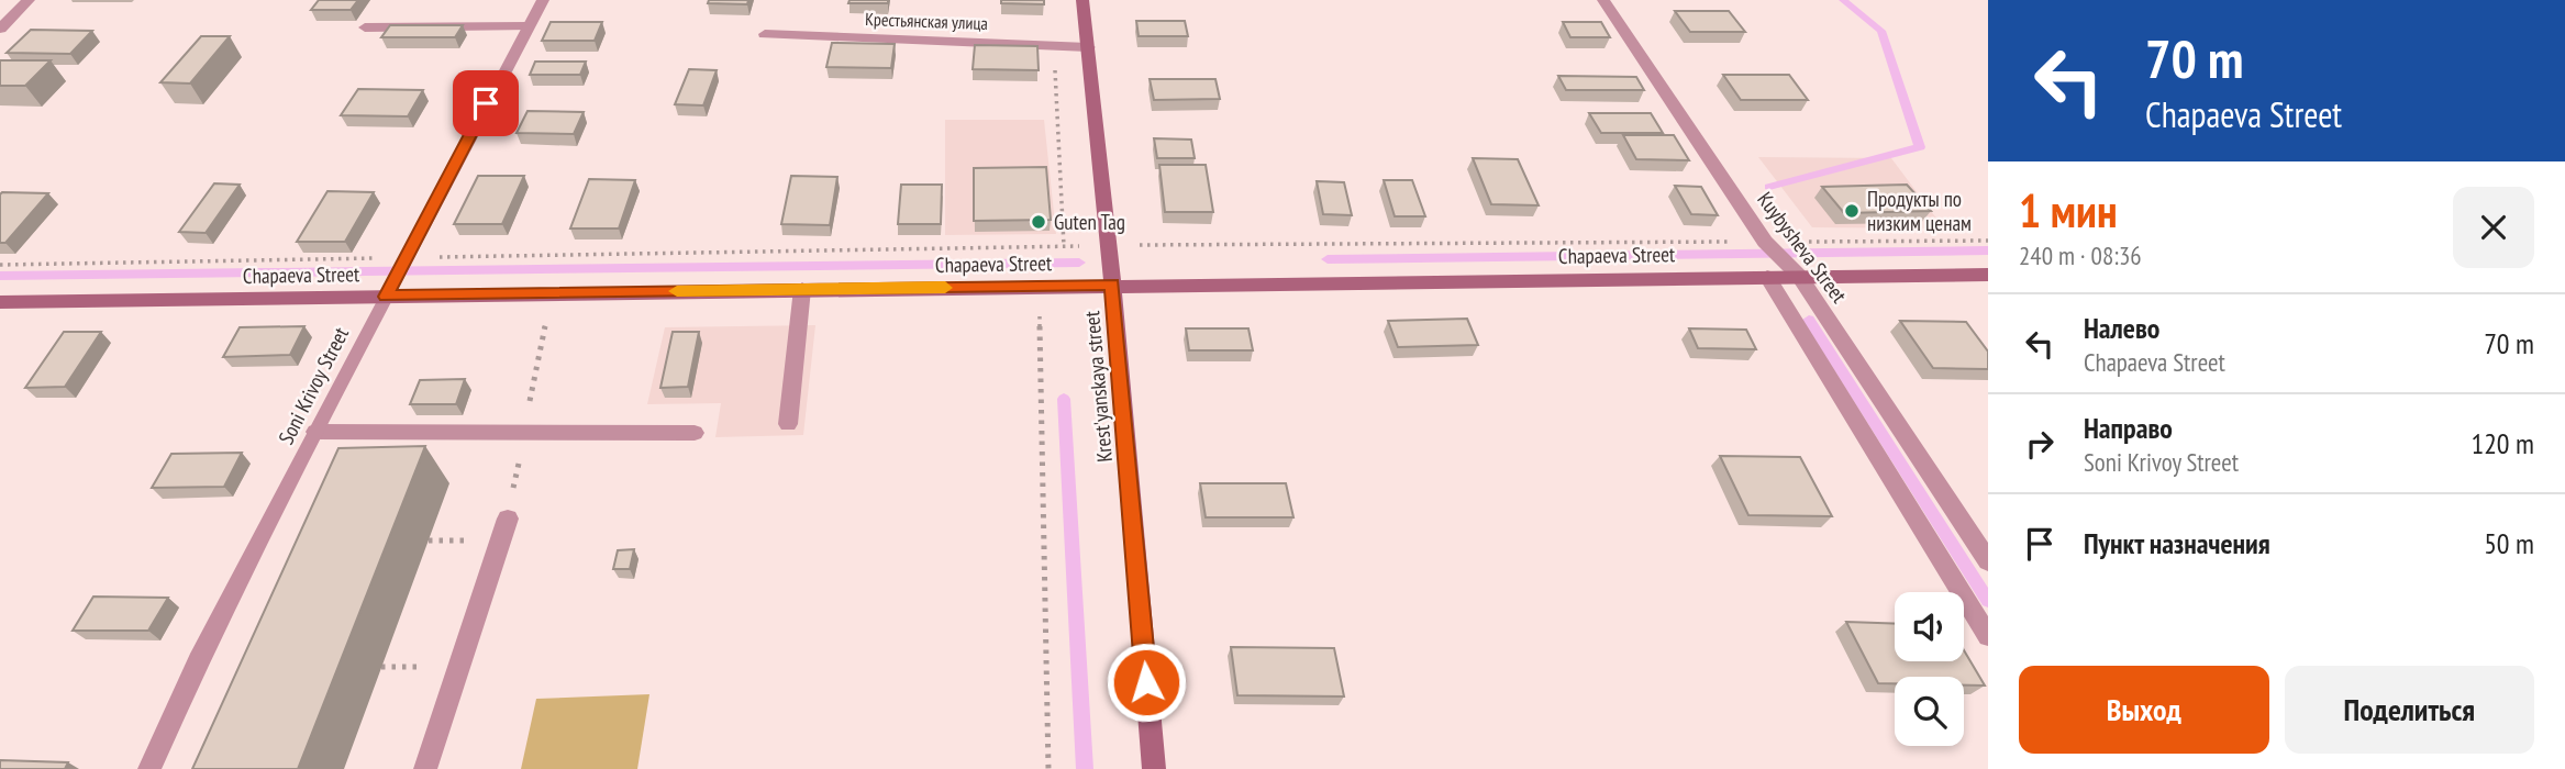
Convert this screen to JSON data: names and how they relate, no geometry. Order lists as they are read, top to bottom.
{
  "streets": {
    "street": [
      "Крестьянская улица",
      "Kuybysheva Street",
      "Chapaeva Street",
      "Soni Krivoy Street",
      "Krest'yanskaya street"
    ]
  },
  "crossings": [
    ["Крестьянская улица", "Krest'yanskaya street"],
    ["Kuybysheva Street", "Chapaeva Street"],
    ["Chapaeva Street", "Soni Krivoy Street"],
    ["Chapaeva Street", "Krest'yanskaya street"]
  ],
  "places": ["Продукты по низким ценам", "Guten Tag"],
  "page": {
    "turn": ["70 m", "Chapaeva Street"],
    "heading": ["1 мин", "240 m · 08:36"],
    "list": [
      {
        "name": "Налево",
        "note": "Chapaeva Street",
        "value": "70 m"
      },
      {
        "name": "Направо",
        "note": "Soni Krivoy Street",
        "value": "120 m"
      },
      {
        "name": "Пункт назначения",
        "value": "50 m"
      }
    ],
    "buttons": ["Выход", "Поделиться"]
  }
}
